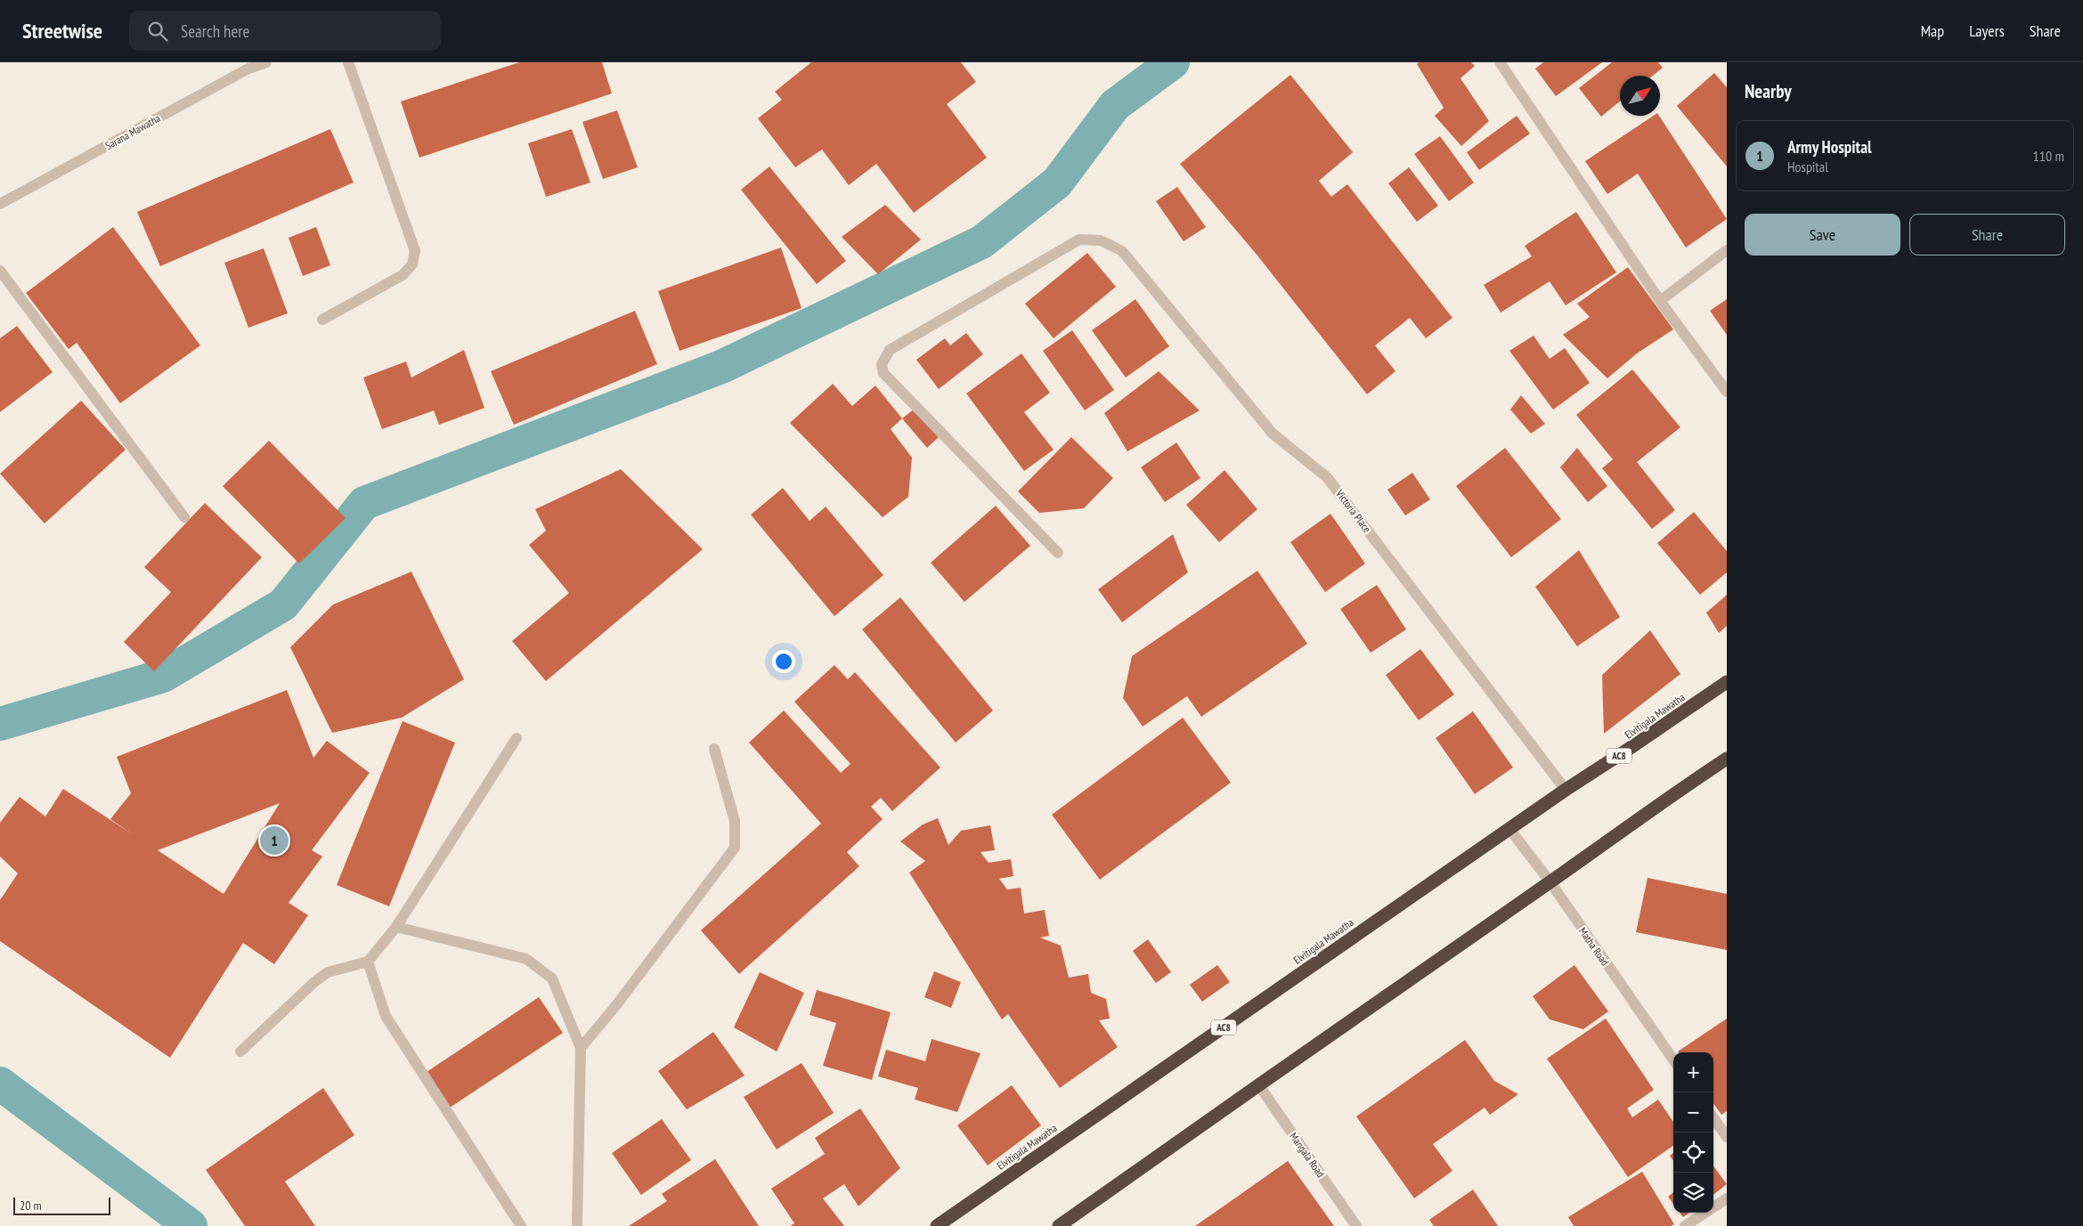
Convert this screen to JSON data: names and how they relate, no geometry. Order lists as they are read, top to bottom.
{
  "streets": {
    "highway": ["Elvitigala Mawatha", "AC8"],
    "street": [
      "Sarana Mawatha",
      "Victoria Place",
      "Matha Road",
      "Mangala Road"
    ]
  },
  "crossings": [
    ["Victoria Place", "Elvitigala Mawatha"],
    ["Elvitigala Mawatha", "Matha Road"]
  ],
  "scale_bar": "20 m",
  "north": "top right",
  "page": {
    "header": "Streetwise",
    "search": "Search here",
    "nav": ["Map", "Layers", "Share"],
    "heading": "Nearby",
    "list": [
      {
        "mark": "1",
        "name": "Army Hospital",
        "note": "Hospital",
        "value": "110 m"
      }
    ],
    "buttons": ["Save", "Share"],
    "pins": "1",
    "map_buttons": ["+", "−"],
    "scale": "20 m"
  }
}
